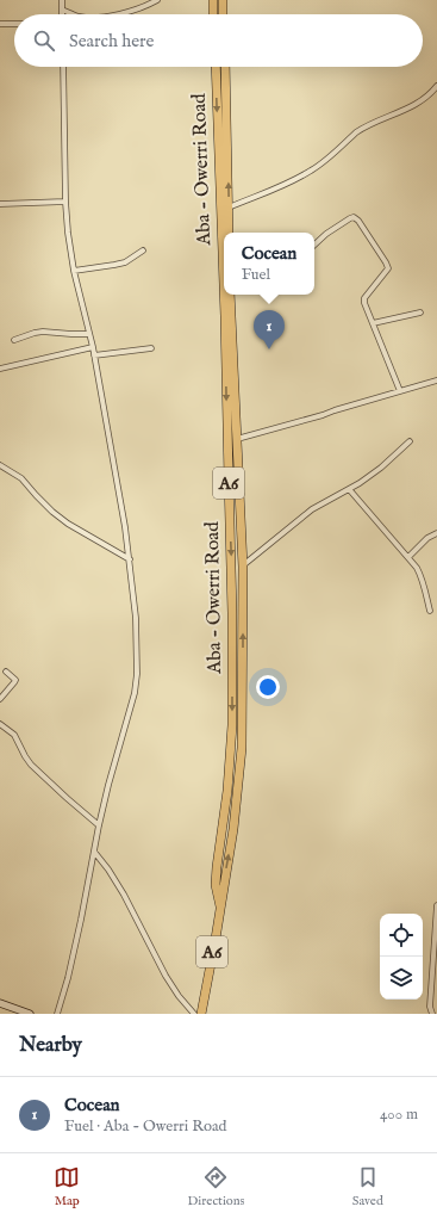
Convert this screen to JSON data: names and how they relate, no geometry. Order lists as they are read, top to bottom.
{
  "streets": {
    "highway": ["Aba - Owerri Road", "A6"]
  },
  "page": {
    "search": "Search here",
    "popup": ["Cocean", "Fuel"],
    "pins": "1",
    "heading": "Nearby",
    "list": [
      {
        "mark": "1",
        "name": "Cocean",
        "note": "Fuel · Aba - Owerri Road",
        "value": "400 m"
      }
    ],
    "nav": ["Map", "Directions", "Saved"]
  }
}
